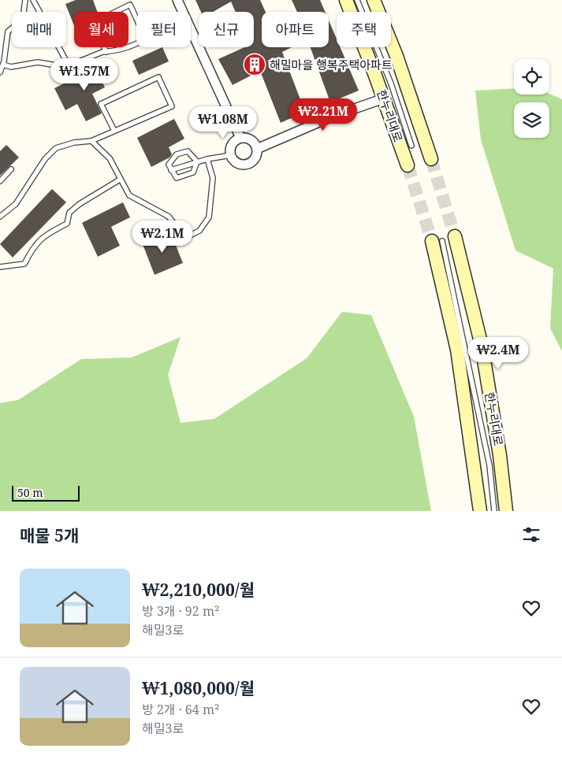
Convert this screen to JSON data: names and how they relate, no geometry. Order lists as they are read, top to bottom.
{
  "streets": {
    "street": ["한누리대로"]
  },
  "places": {
    "building": ["해밀마을 행복주택아파트"]
  },
  "scale_bar": "50 m",
  "page": {
    "chip": [
      "매매",
      "월세",
      "필터",
      "신규",
      "아파트",
      "주택"
    ],
    "price": [
      "₩1.57M",
      "₩2.21M",
      "₩1.08M",
      "₩2.1M",
      "₩2.4M"
    ],
    "scale": "50 m",
    "heading": "매물 5개",
    "list": [
      {
        "name": "₩2,210,000/월",
        "note": "방 3개 · 92 m² · 해밀3로"
      },
      {
        "name": "₩1,080,000/월",
        "note": "방 2개 · 64 m² · 해밀3로"
      }
    ]
  }
}
